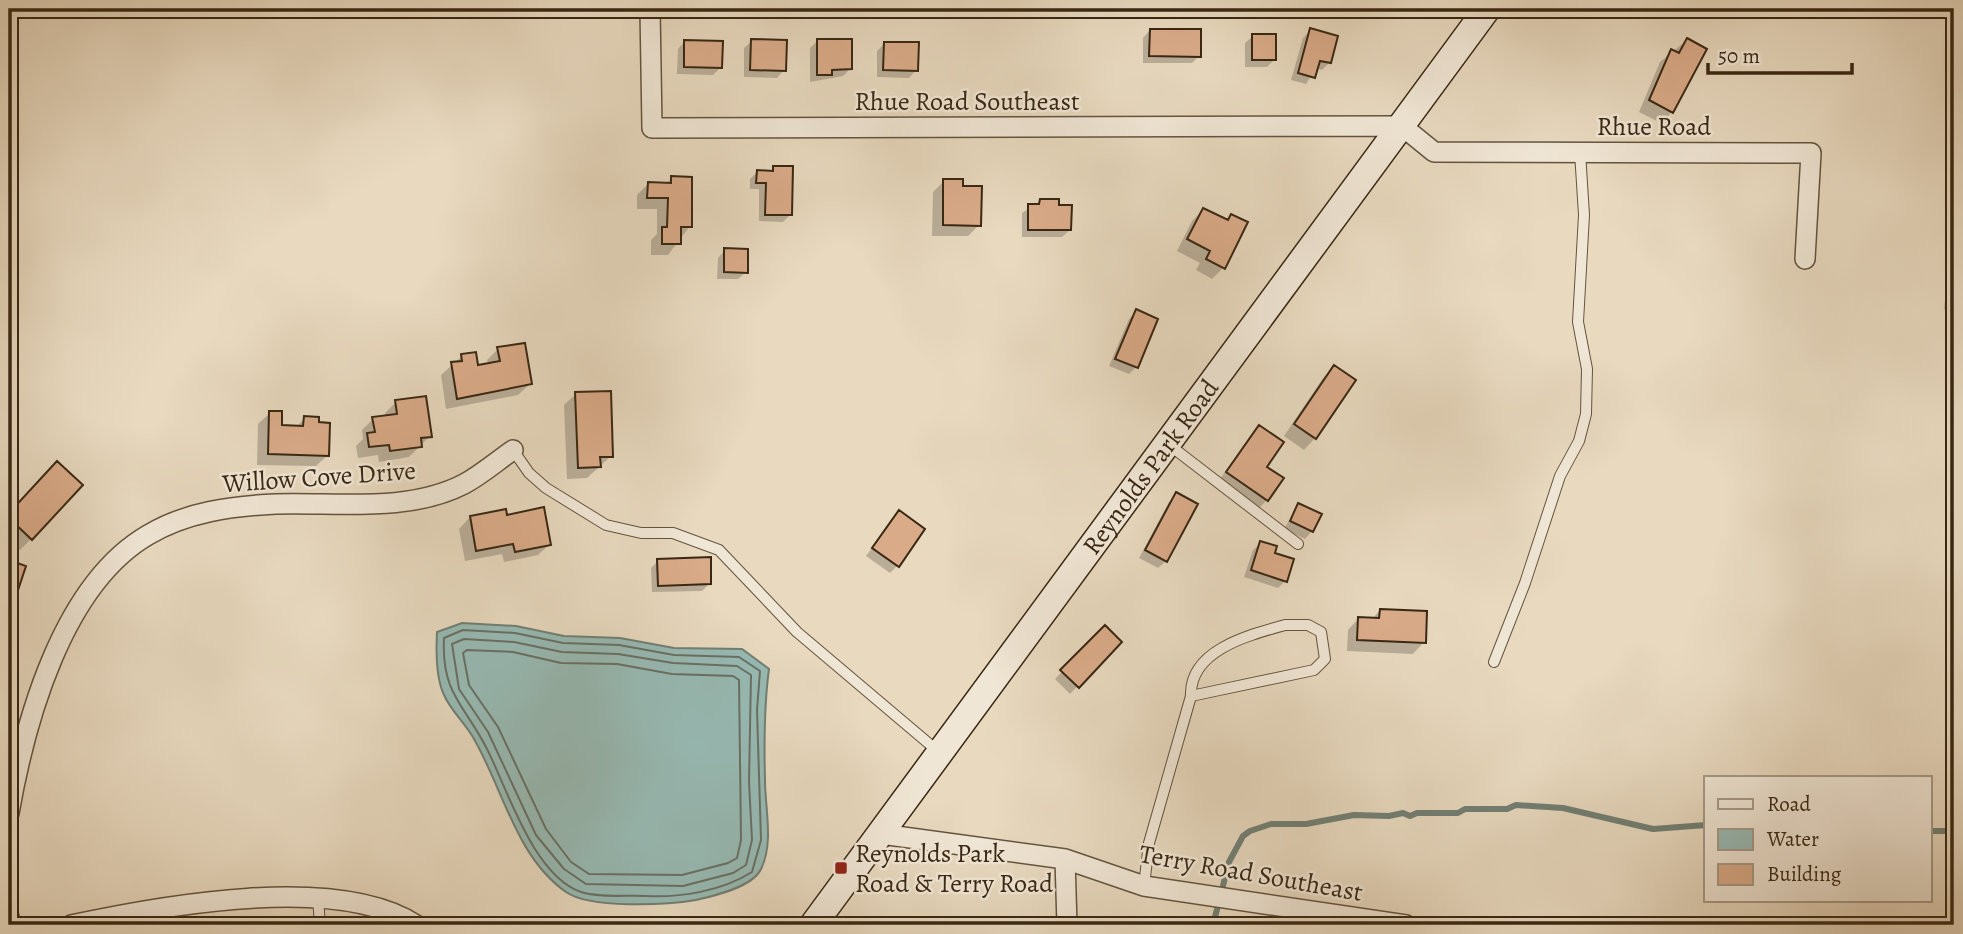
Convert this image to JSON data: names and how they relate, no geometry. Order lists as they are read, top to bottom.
{
  "streets": {
    "main road": ["Reynolds Park Road"],
    "street": [
      "Rhue Road Southeast",
      "Rhue Road",
      "Willow Cove Drive",
      "Terry Road Southeast"
    ]
  },
  "crossings": [
    ["Rhue Road Southeast", "Rhue Road"],
    ["Rhue Road Southeast", "Reynolds Park Road"],
    ["Rhue Road", "Reynolds Park Road"],
    ["Reynolds Park Road", "Terry Road Southeast"]
  ],
  "places": {
    "transit": ["Reynolds Park Road & Terry Road"]
  },
  "legend": ["Road", "Water", "Building"],
  "scale_bar": "50 m"
}
